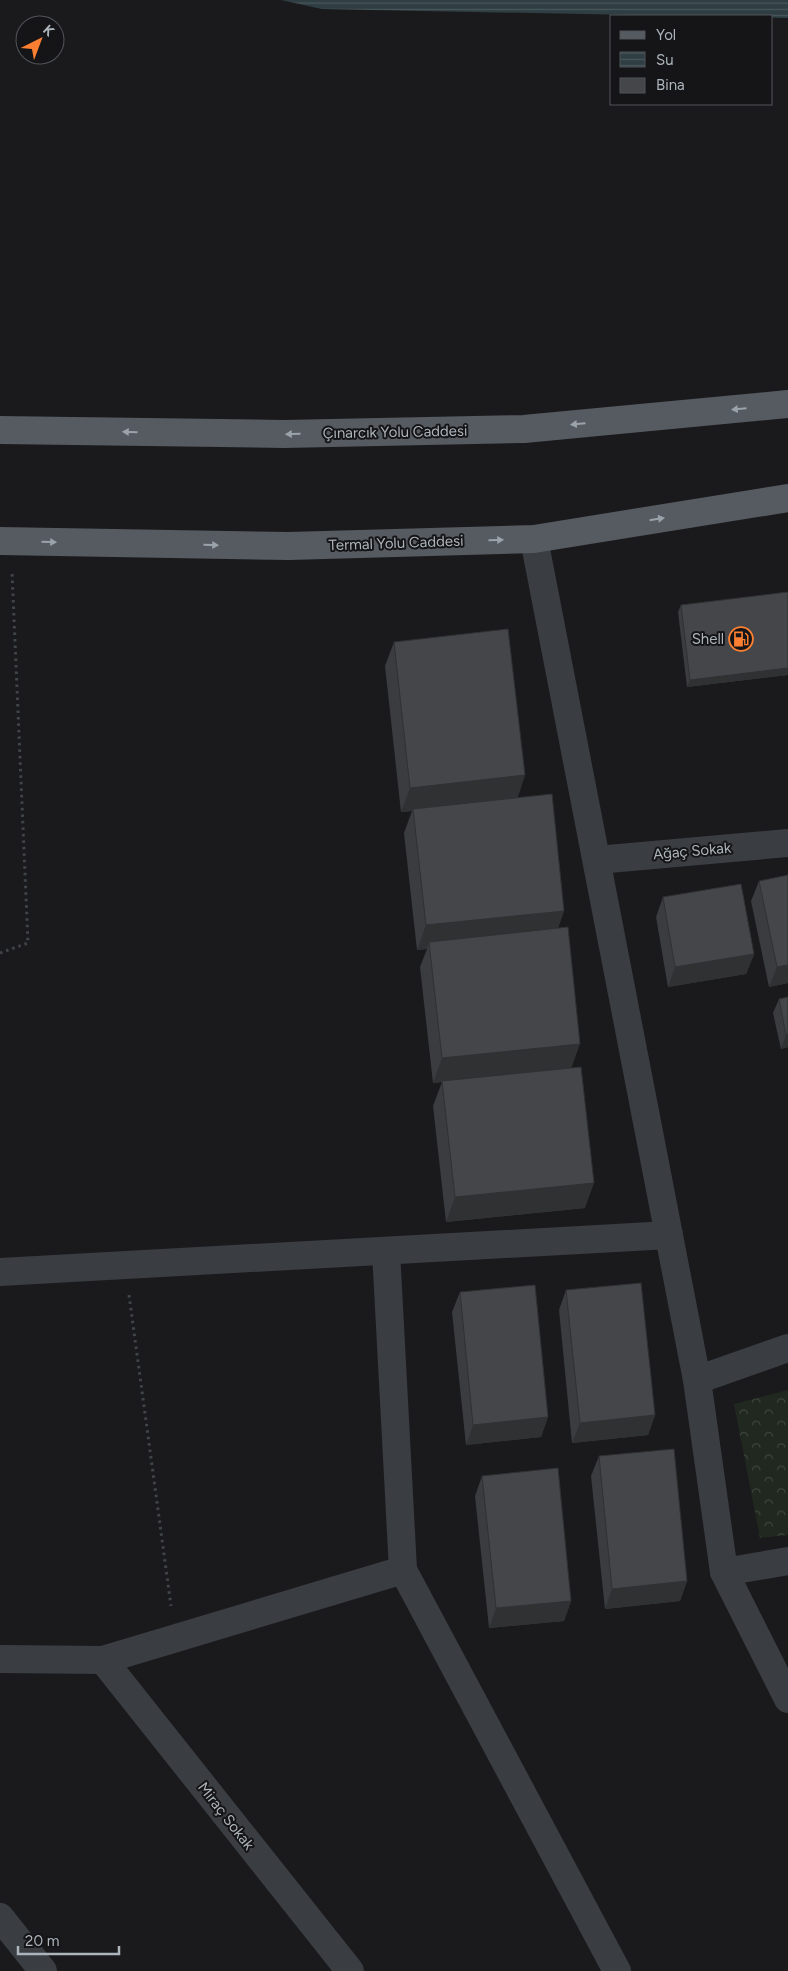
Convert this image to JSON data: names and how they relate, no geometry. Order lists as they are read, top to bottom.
{
  "streets": {
    "main road": ["Çınarcık Yolu Caddesi", "Termal Yolu Caddesi"],
    "street": ["Ağaç Sokak", "Miraç Sokak"]
  },
  "one_way": ["Çınarcık Yolu Caddesi", "Termal Yolu Caddesi"],
  "places": {
    "fuel station": ["Shell"]
  },
  "legend": ["Yol", "Su", "Bina"],
  "scale_bar": "20 m",
  "north": "top right"
}
